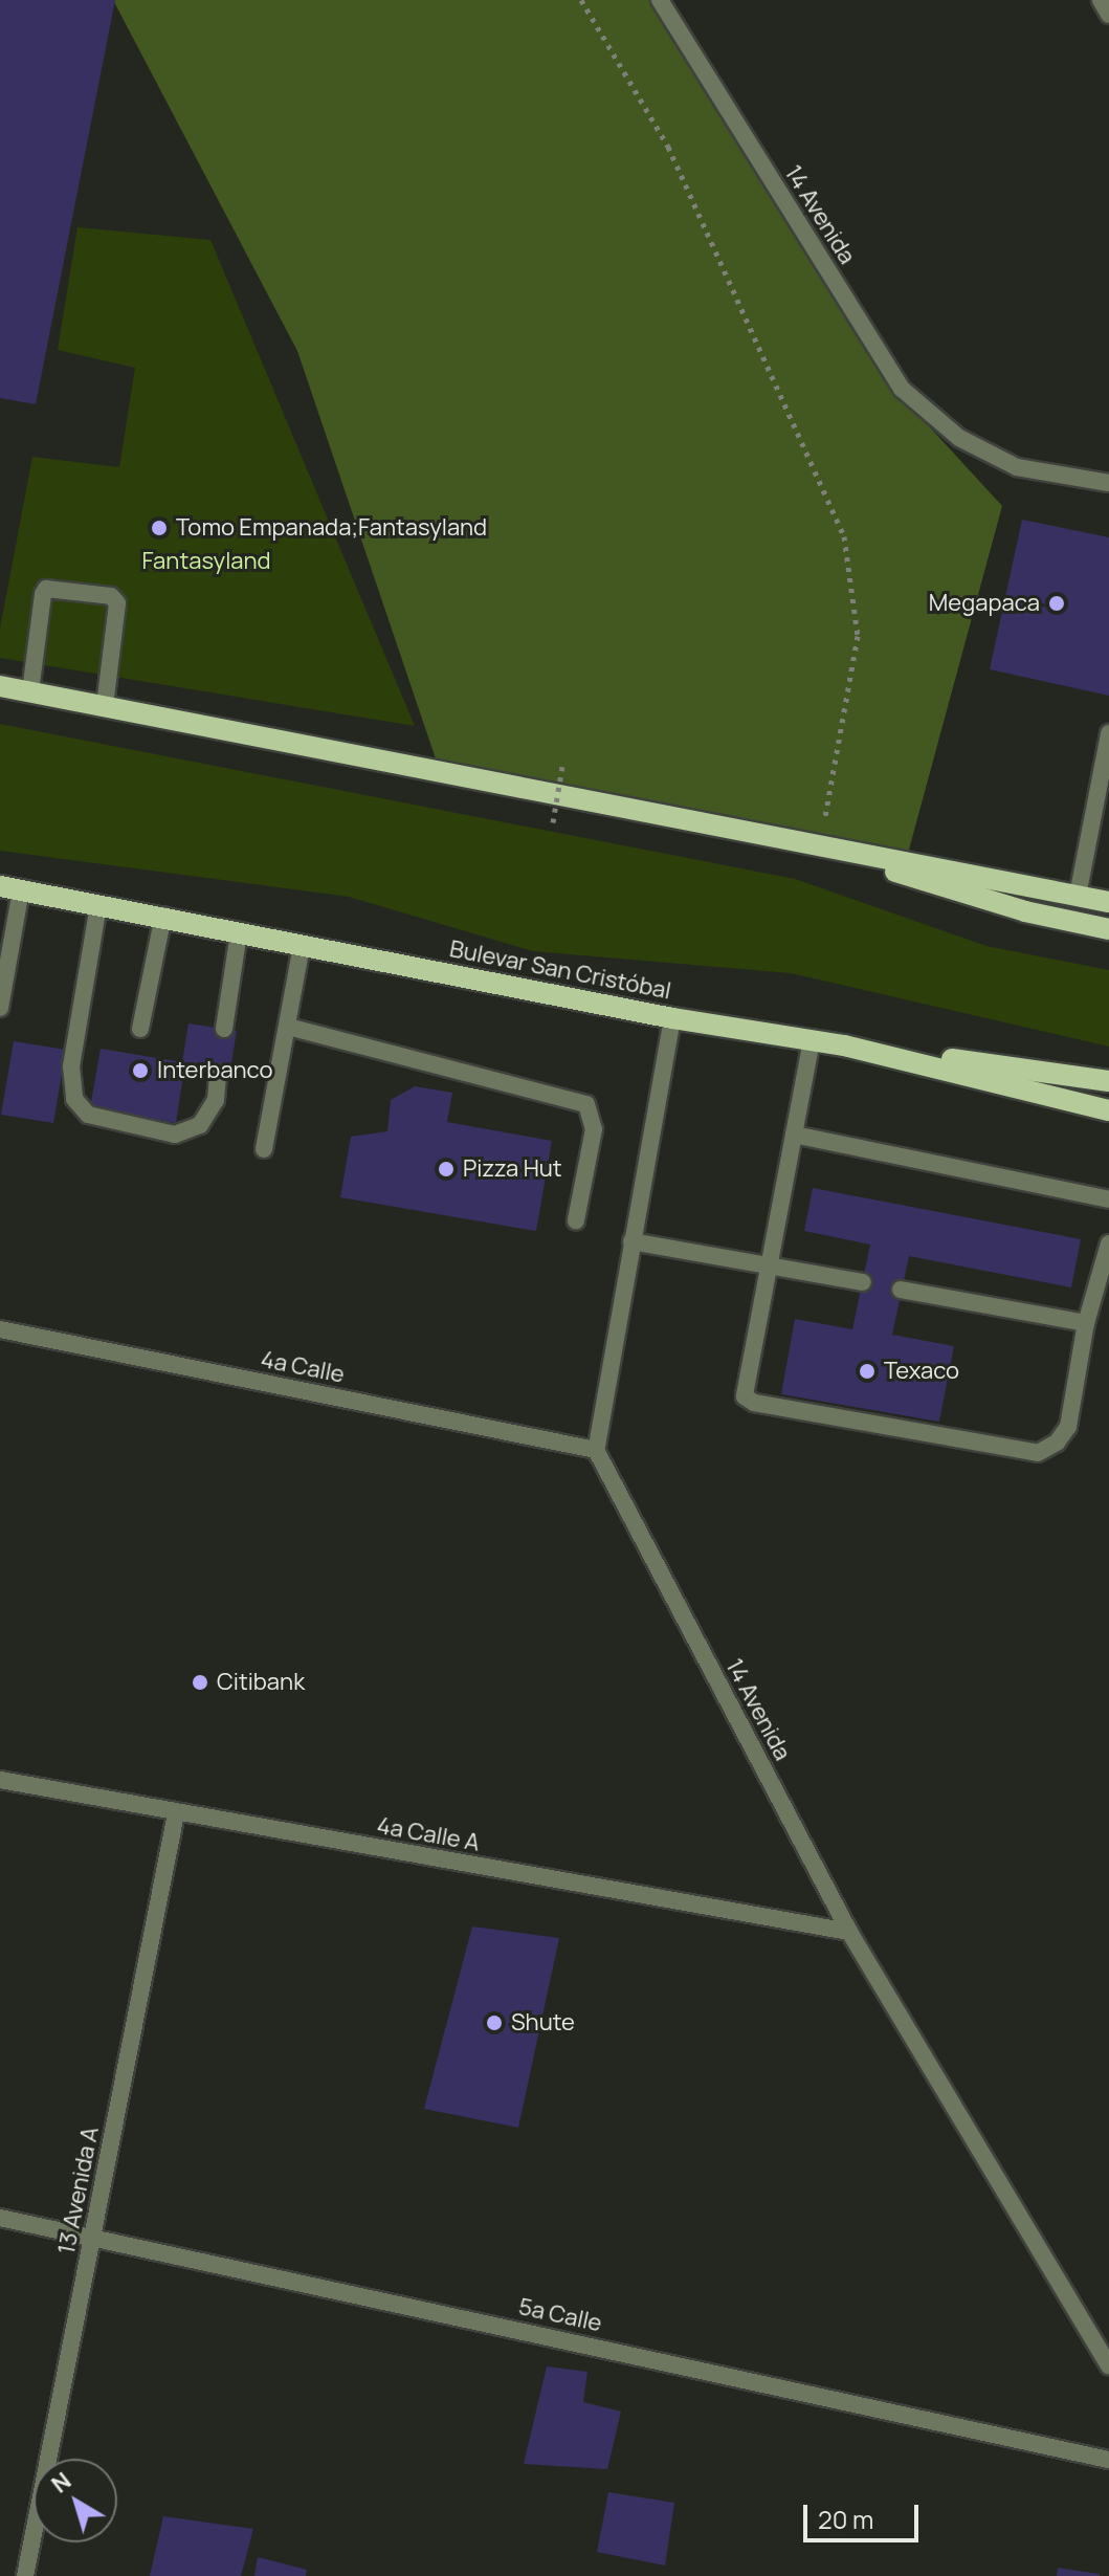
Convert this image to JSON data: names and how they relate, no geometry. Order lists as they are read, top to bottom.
{
  "streets": {
    "main road": ["Bulevar San Cristóbal"],
    "street": [
      "14 Avenida",
      "4a Calle",
      "4a Calle A",
      "13 Avenida A",
      "5a Calle"
    ]
  },
  "crossings": [
    ["14 Avenida", "4a Calle"],
    ["14 Avenida", "4a Calle A"],
    ["4a Calle A", "13 Avenida A"],
    ["13 Avenida A", "5a Calle"]
  ],
  "parks": ["Fantasyland"],
  "places": [
    "Tomo Empanada;Fantasyland",
    "Megapaca",
    "Interbanco",
    "Pizza Hut",
    "Texaco",
    "Citibank",
    "Shute"
  ],
  "scale_bar": "20 m",
  "north": "top left"
}
